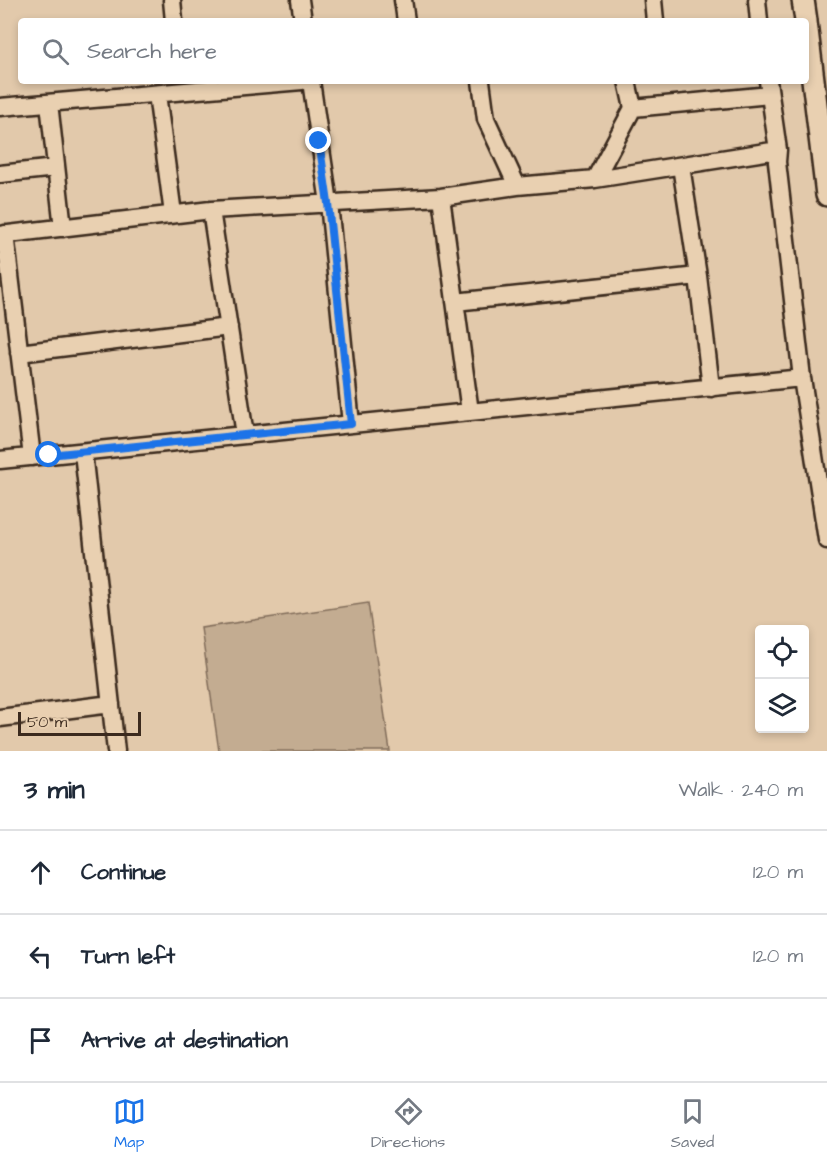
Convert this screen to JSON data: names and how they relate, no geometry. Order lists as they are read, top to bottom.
{
  "scale_bar": "50 m",
  "page": {
    "search": "Search here",
    "scale": "50 m",
    "heading": ["3 min", "Walk · 240 m"],
    "list": [
      ["Continue", "120 m"],
      ["Turn left", "120 m"],
      "Arrive at destination"
    ],
    "nav": ["Map", "Directions", "Saved"]
  }
}
